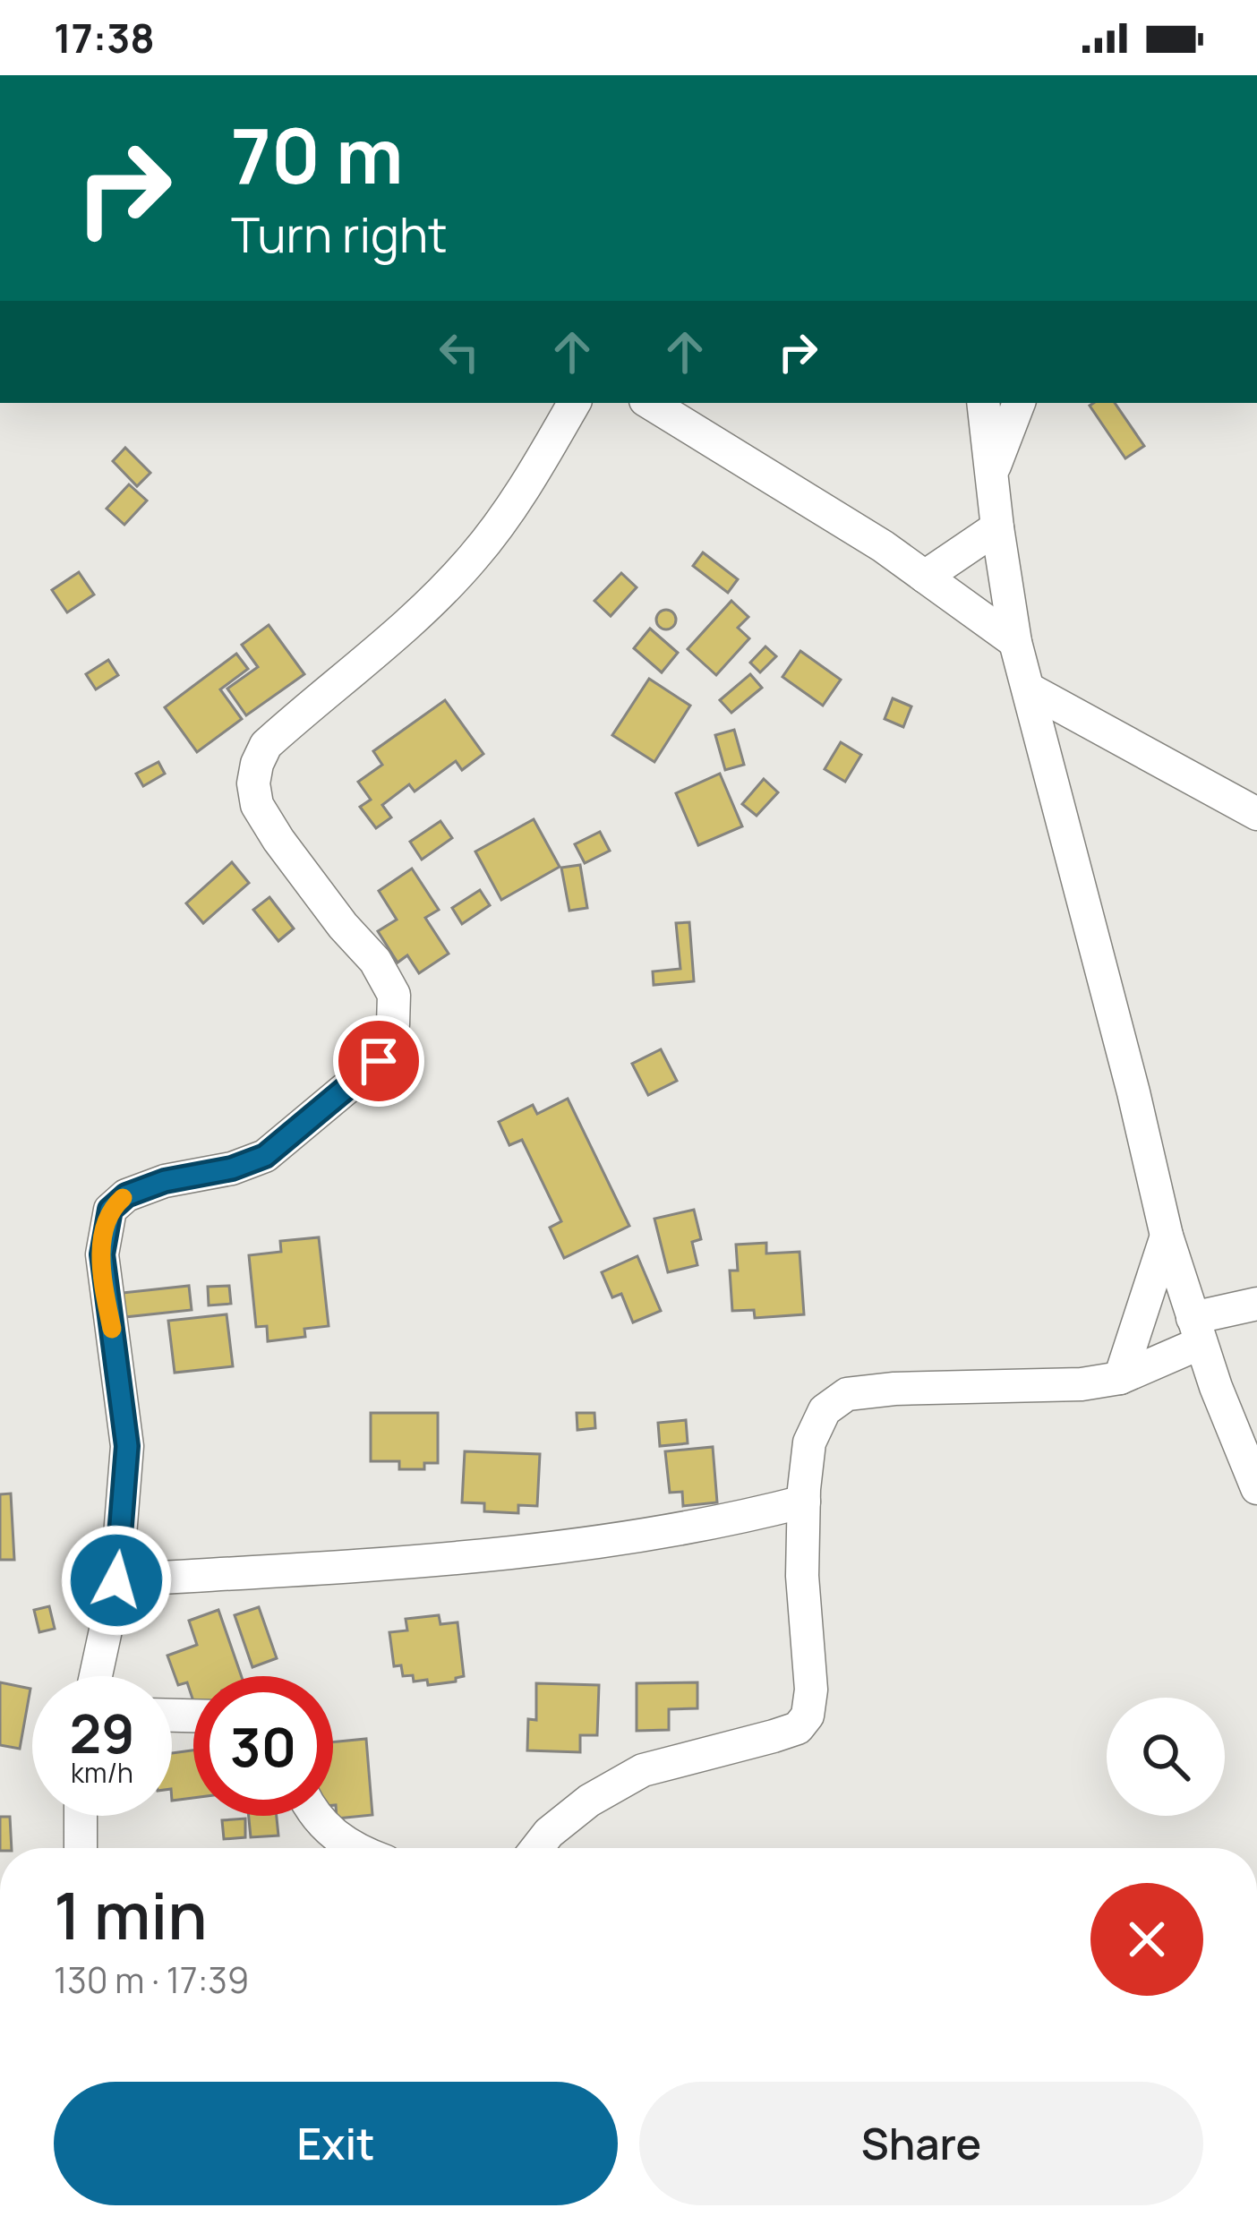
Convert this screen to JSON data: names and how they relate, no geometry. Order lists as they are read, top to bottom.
{
  "page": {
    "status": "17:38",
    "turn": ["70 m", "Turn right"],
    "speed": "29 km/h",
    "limit": "30",
    "heading": ["1 min", "130 m · 17:39"],
    "buttons": ["Exit", "Share"]
  }
}
